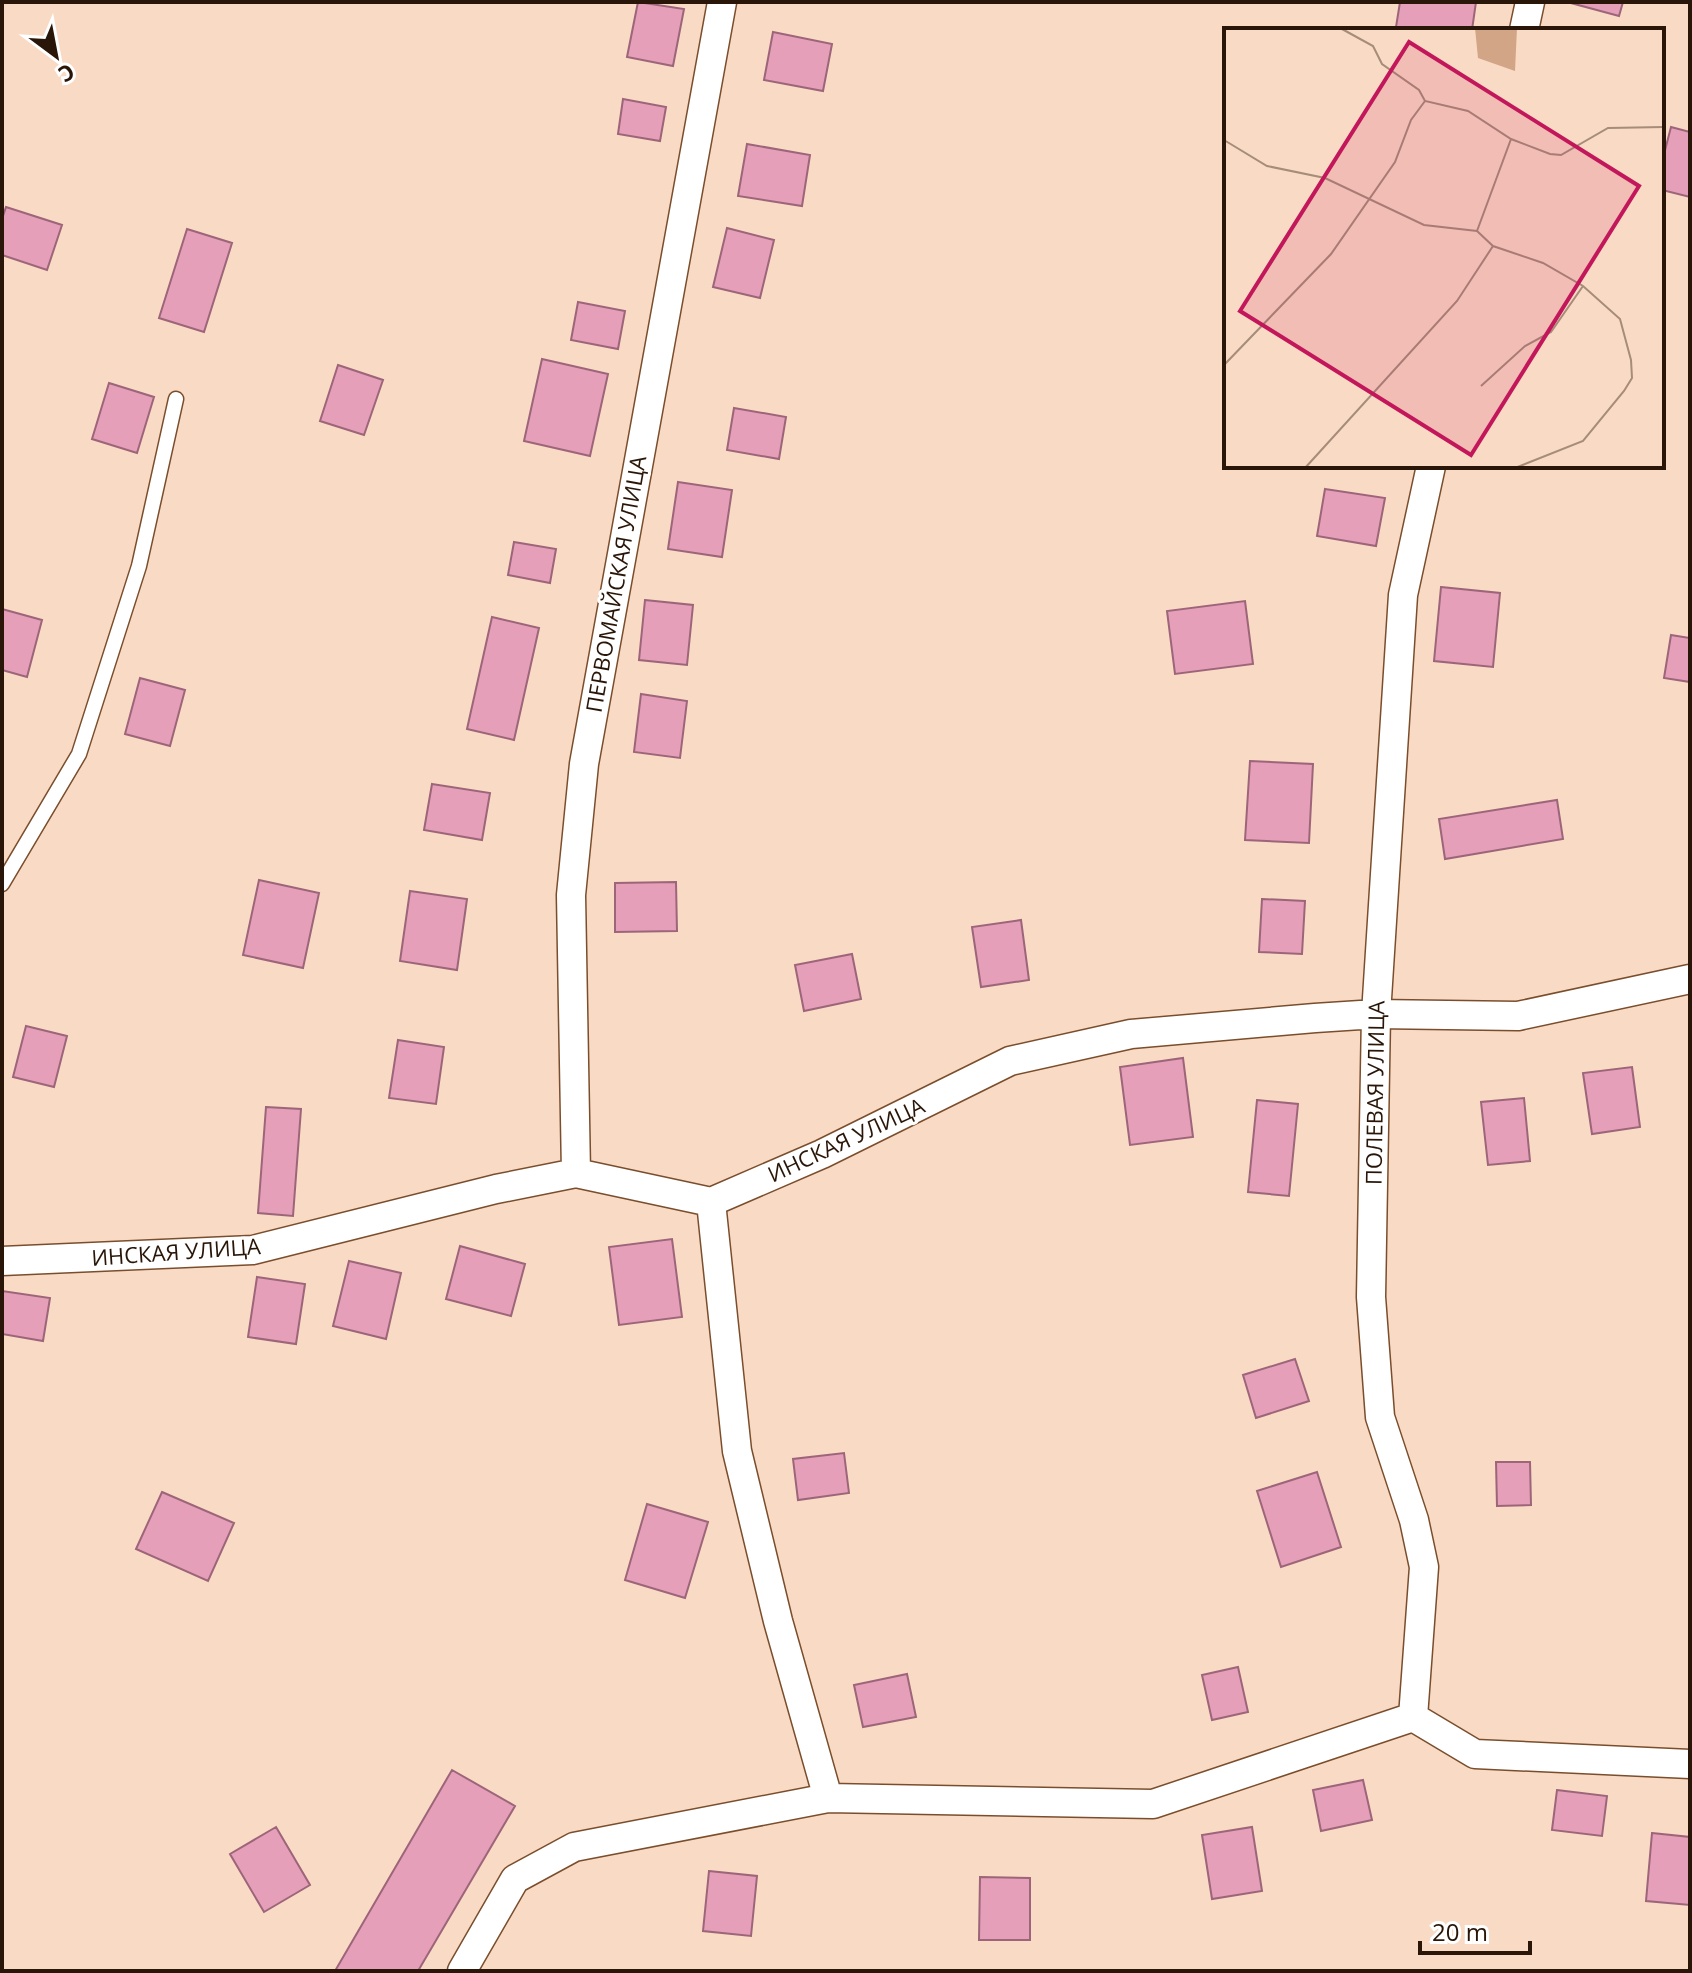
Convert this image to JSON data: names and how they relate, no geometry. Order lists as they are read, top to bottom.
{
  "streets": {
    "street": ["ПЕРВОМАЙСКАЯ УЛИЦА", "ПОЛЕВАЯ УЛИЦА", "ИНСКАЯ УЛИЦА"]
  },
  "crossings": [
    ["ПЕРВОМАЙСКАЯ УЛИЦА", "ИНСКАЯ УЛИЦА"],
    ["ПОЛЕВАЯ УЛИЦА", "ИНСКАЯ УЛИЦА"]
  ],
  "scale_bar": "20 m",
  "north": "bottom right"
}
